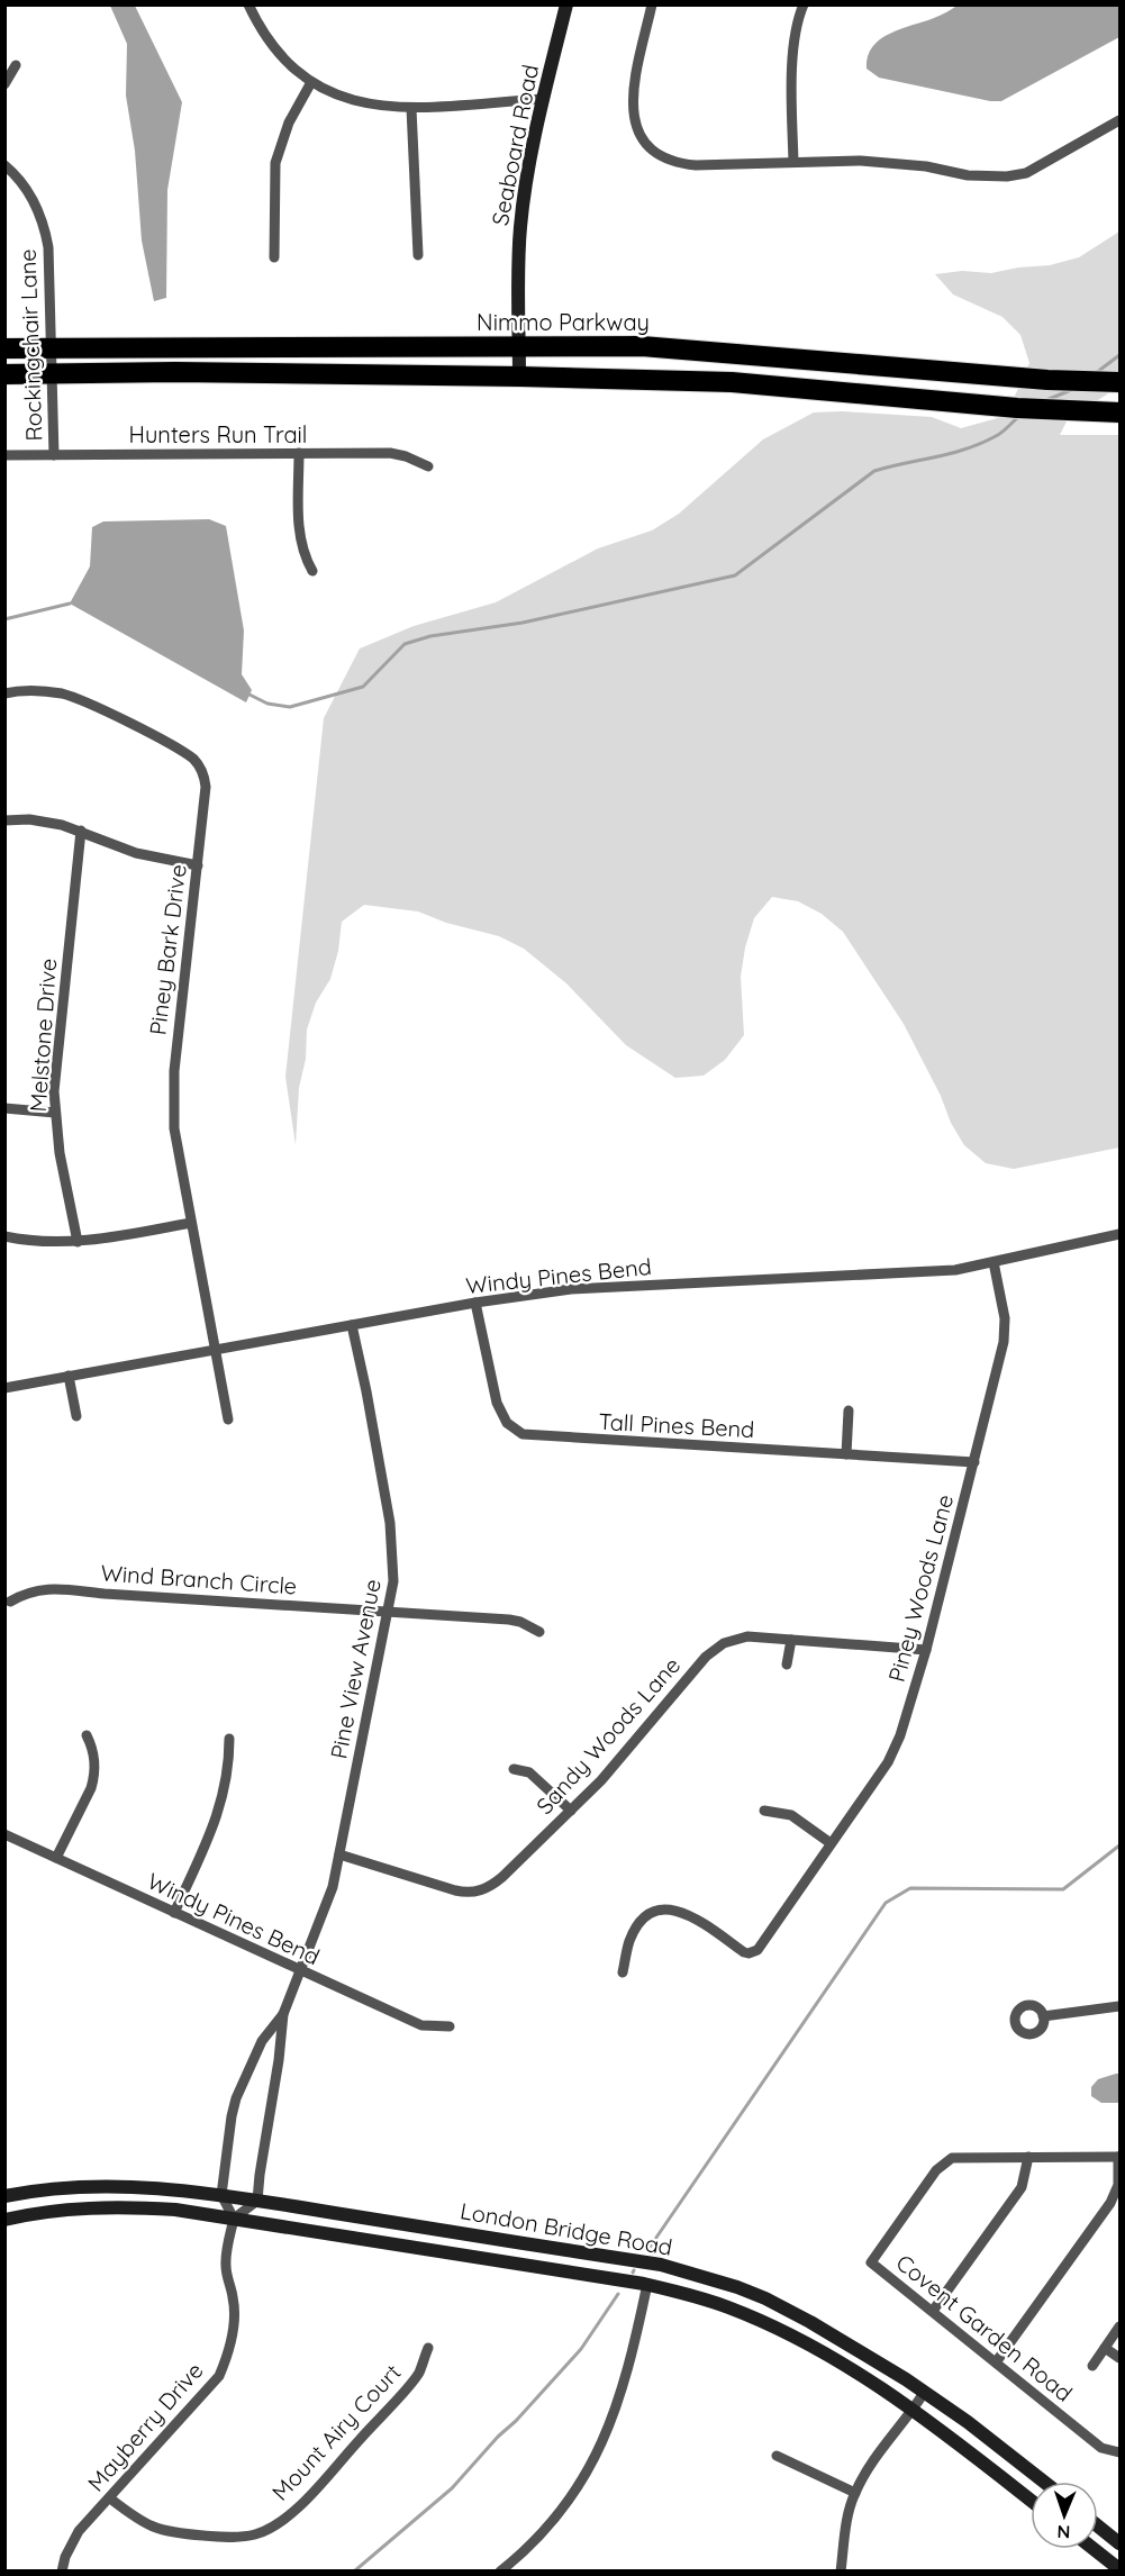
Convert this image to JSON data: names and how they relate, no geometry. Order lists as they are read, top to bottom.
{
  "streets": {
    "highway": ["Nimmo Parkway"],
    "main road": ["Seaboard Road", "London Bridge Road"],
    "street": [
      "Rockingchair Lane",
      "Hunters Run Trail",
      "Piney Bark Drive",
      "Melstone Drive",
      "Windy Pines Bend",
      "Tall Pines Bend",
      "Wind Branch Circle",
      "Piney Woods Lane",
      "Pine View Avenue",
      "Sandy Woods Lane",
      "Covent Garden Road",
      "Mayberry Drive",
      "Mount Airy Court"
    ]
  },
  "crossings": [
    ["Seaboard Road", "Nimmo Parkway"],
    ["Nimmo Parkway", "Rockingchair Lane"],
    ["Rockingchair Lane", "Hunters Run Trail"],
    ["Piney Bark Drive", "Windy Pines Bend"],
    ["Windy Pines Bend", "Tall Pines Bend"],
    ["Windy Pines Bend", "Piney Woods Lane"],
    ["Windy Pines Bend", "Pine View Avenue"],
    ["Tall Pines Bend", "Piney Woods Lane"],
    ["Wind Branch Circle", "Pine View Avenue"],
    ["Piney Woods Lane", "Sandy Woods Lane"],
    ["Pine View Avenue", "Sandy Woods Lane"],
    ["Pine View Avenue", "London Bridge Road"],
    ["London Bridge Road", "Mayberry Drive"],
    ["Mayberry Drive", "Mount Airy Court"]
  ],
  "north": "bottom"
}
